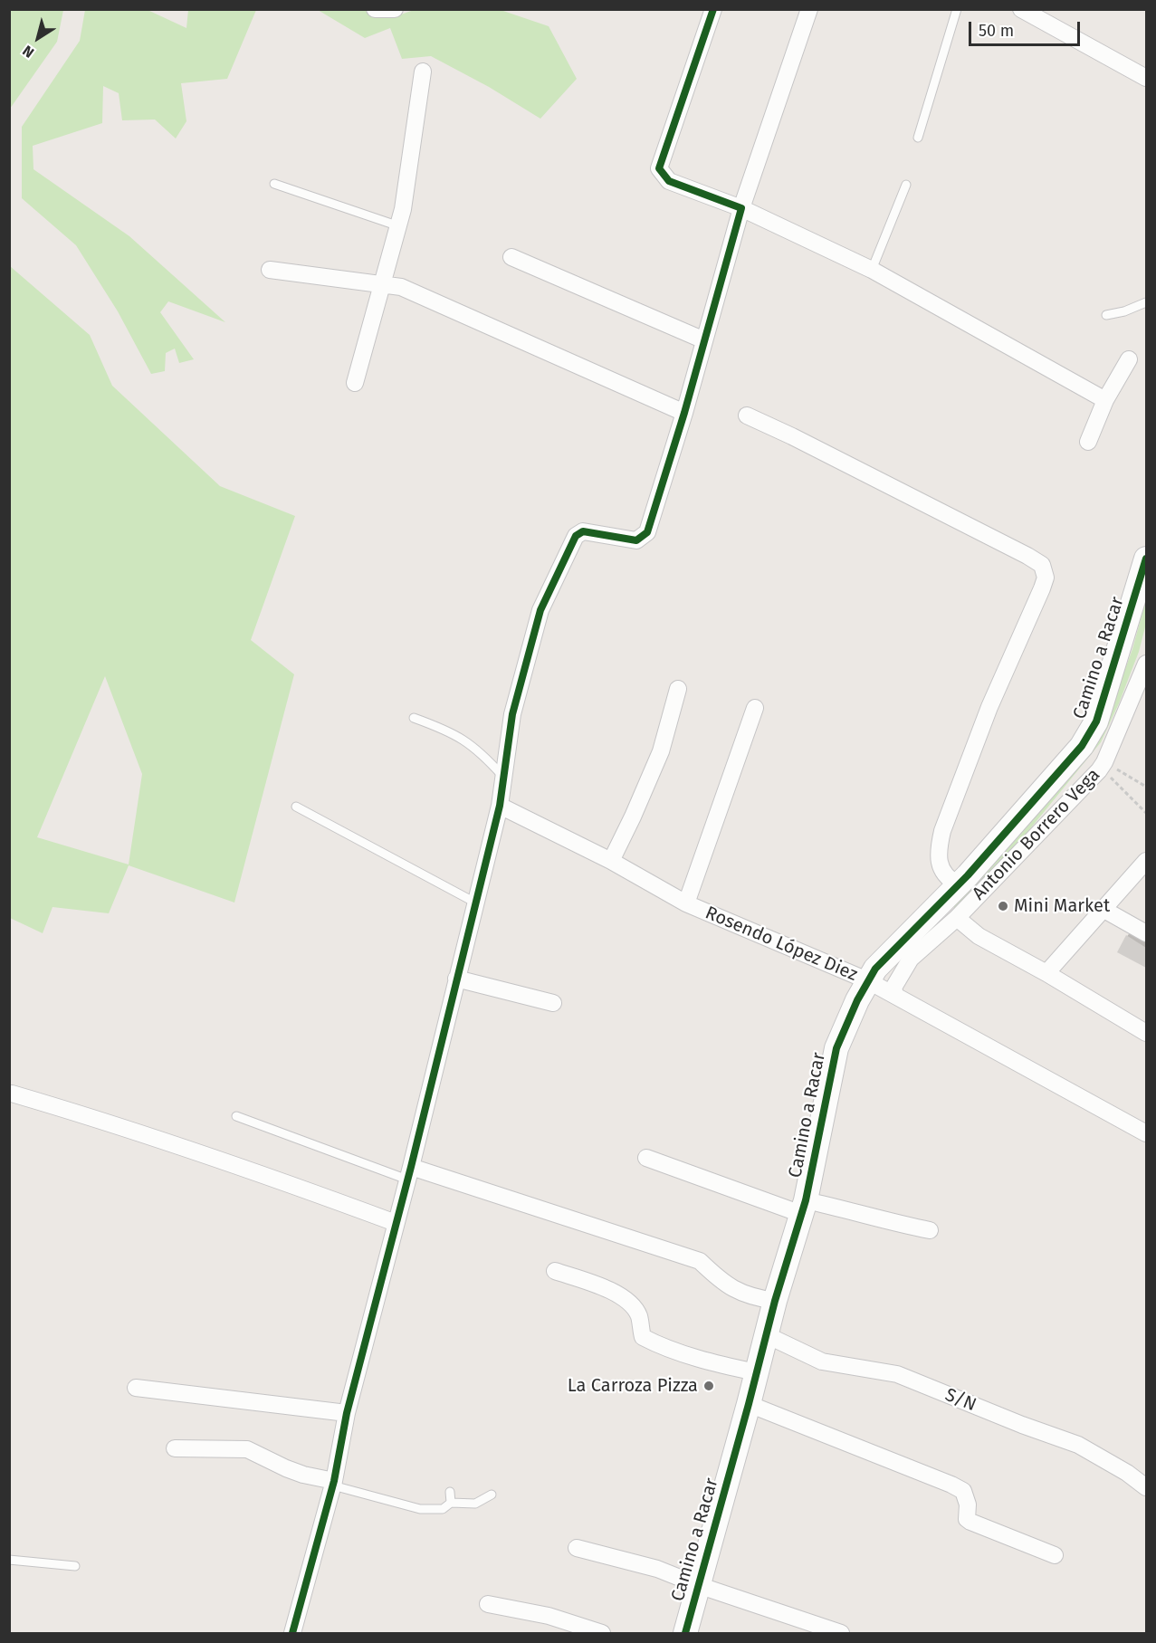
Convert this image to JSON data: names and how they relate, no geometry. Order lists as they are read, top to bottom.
{
  "streets": {
    "street": [
      "Camino a Racar",
      "Antonio Borrero Vega",
      "Rosendo López Diez",
      "S/N"
    ]
  },
  "crossings": [
    ["Camino a Racar", "Rosendo López Diez"],
    ["Camino a Racar", "S/N"],
    ["Antonio Borrero Vega", "Rosendo López Diez"]
  ],
  "places": ["Mini Market", "La Carroza Pizza"],
  "scale_bar": "50 m",
  "north": "bottom left"
}
